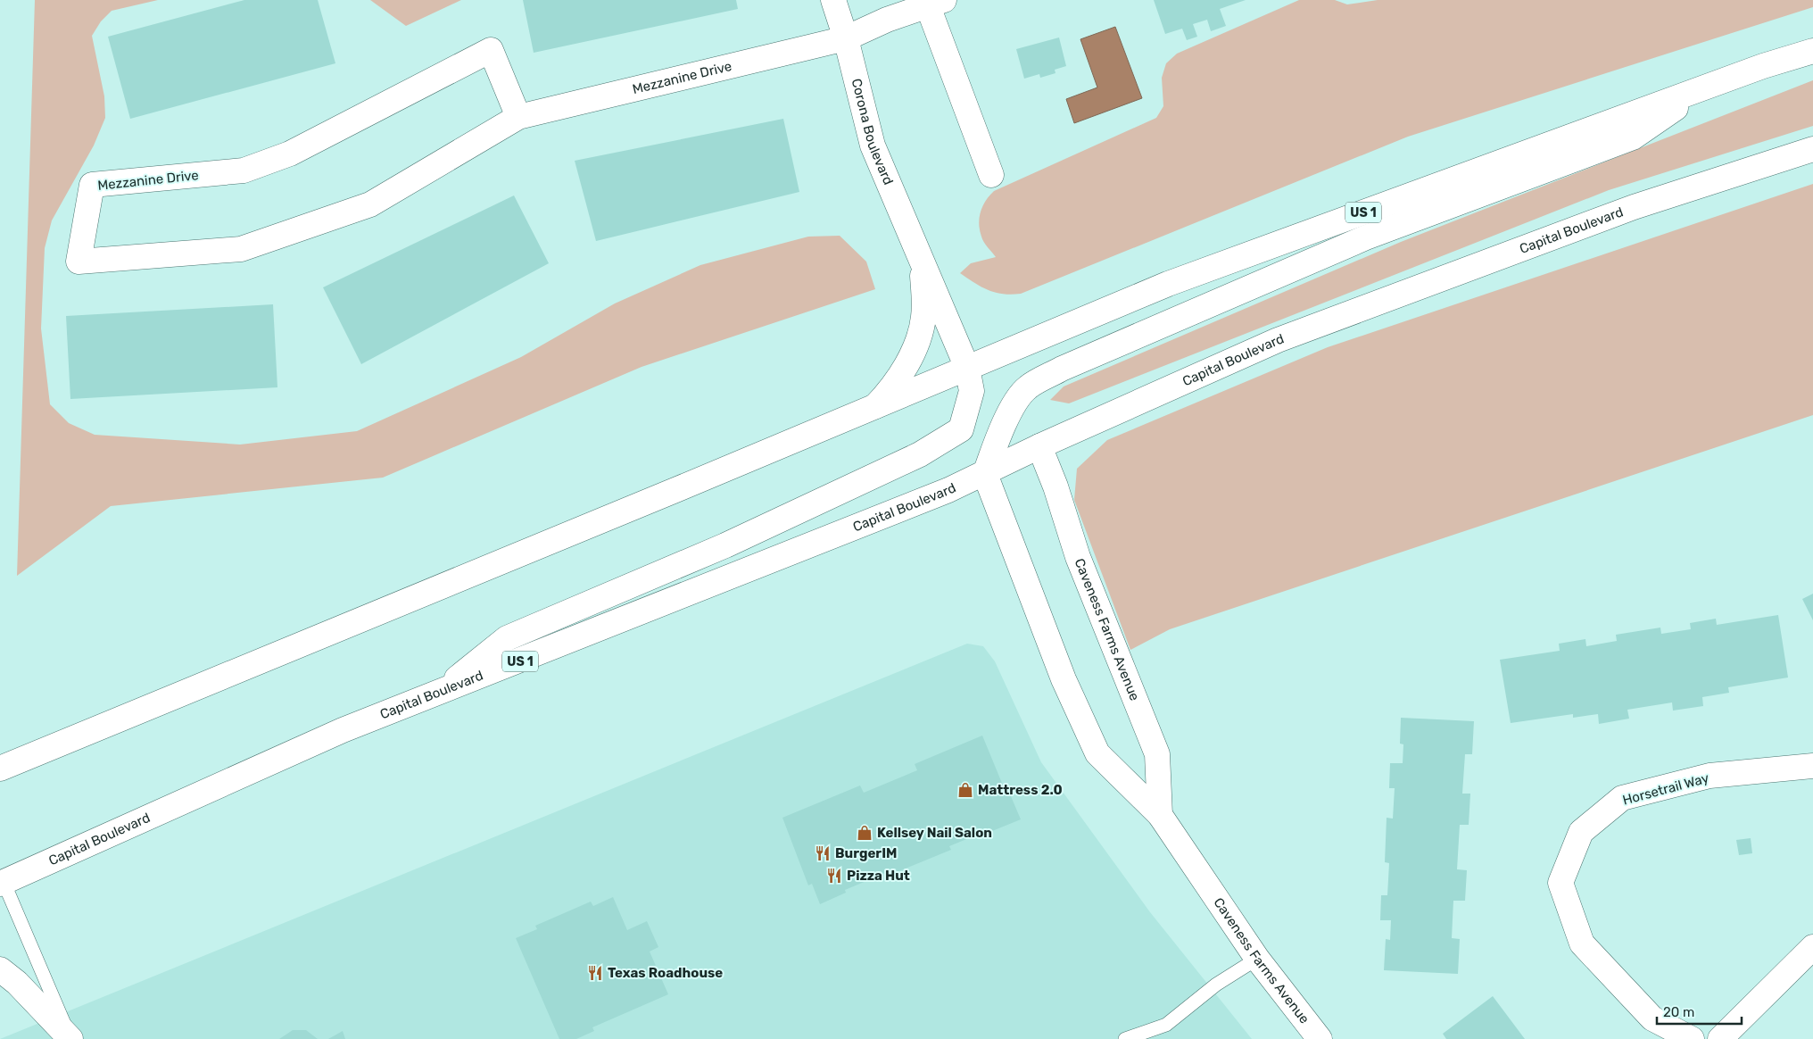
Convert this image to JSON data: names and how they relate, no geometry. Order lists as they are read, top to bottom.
{
  "streets": {
    "main road": [
      "Mezzanine Drive",
      "Corona Boulevard",
      "US 1",
      "Capital Boulevard",
      "Caveness Farms Avenue",
      "Horsetrail Way"
    ]
  },
  "crossings": [
    ["Mezzanine Drive", "Corona Boulevard"],
    ["Corona Boulevard", "US 1"],
    ["Corona Boulevard", "Capital Boulevard"],
    ["Capital Boulevard", "Caveness Farms Avenue"]
  ],
  "places": {
    "shop": ["Mattress 2.0", "Kellsey Nail Salon"],
    "restaurant": ["BurgerIM", "Pizza Hut", "Texas Roadhouse"]
  },
  "scale_bar": "20 m"
}
